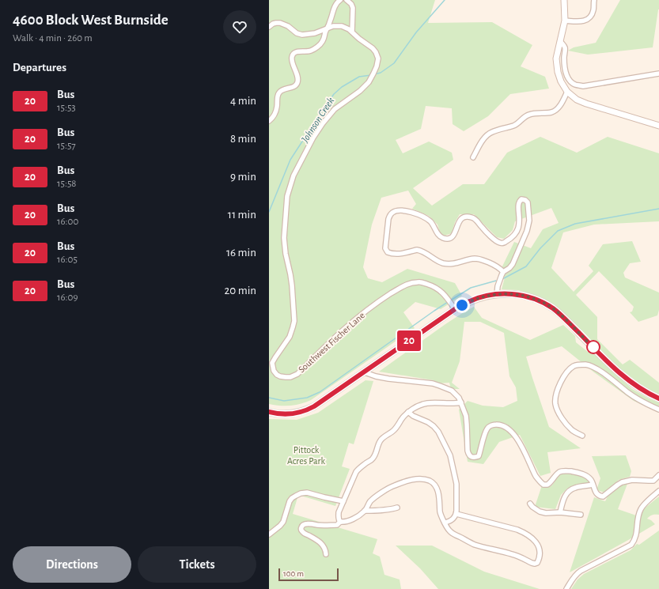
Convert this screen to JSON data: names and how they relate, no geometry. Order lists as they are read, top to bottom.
{
  "streets": {
    "street": ["Southwest Fischer Lane"]
  },
  "water": ["Johnson Creek"],
  "parks": ["Pittock Acres Park"],
  "lines": ["bus line 20"],
  "scale_bar": "100 m",
  "page": {
    "heading": [
      ["4600 Block West Burnside", "Walk · 4 min · 260 m"],
      "Departures"
    ],
    "on_map": "20",
    "list": [
      {
        "mark": "20",
        "name": "Bus",
        "note": "15:53",
        "value": "4 min"
      },
      {
        "mark": "20",
        "name": "Bus",
        "note": "15:57",
        "value": "8 min"
      },
      {
        "mark": "20",
        "name": "Bus",
        "note": "15:58",
        "value": "9 min"
      },
      {
        "mark": "20",
        "name": "Bus",
        "note": "16:00",
        "value": "11 min"
      },
      {
        "mark": "20",
        "name": "Bus",
        "note": "16:05",
        "value": "16 min"
      },
      {
        "mark": "20",
        "name": "Bus",
        "note": "16:09",
        "value": "20 min"
      }
    ],
    "buttons": ["Directions", "Tickets"],
    "scale": "100 m"
  }
}
